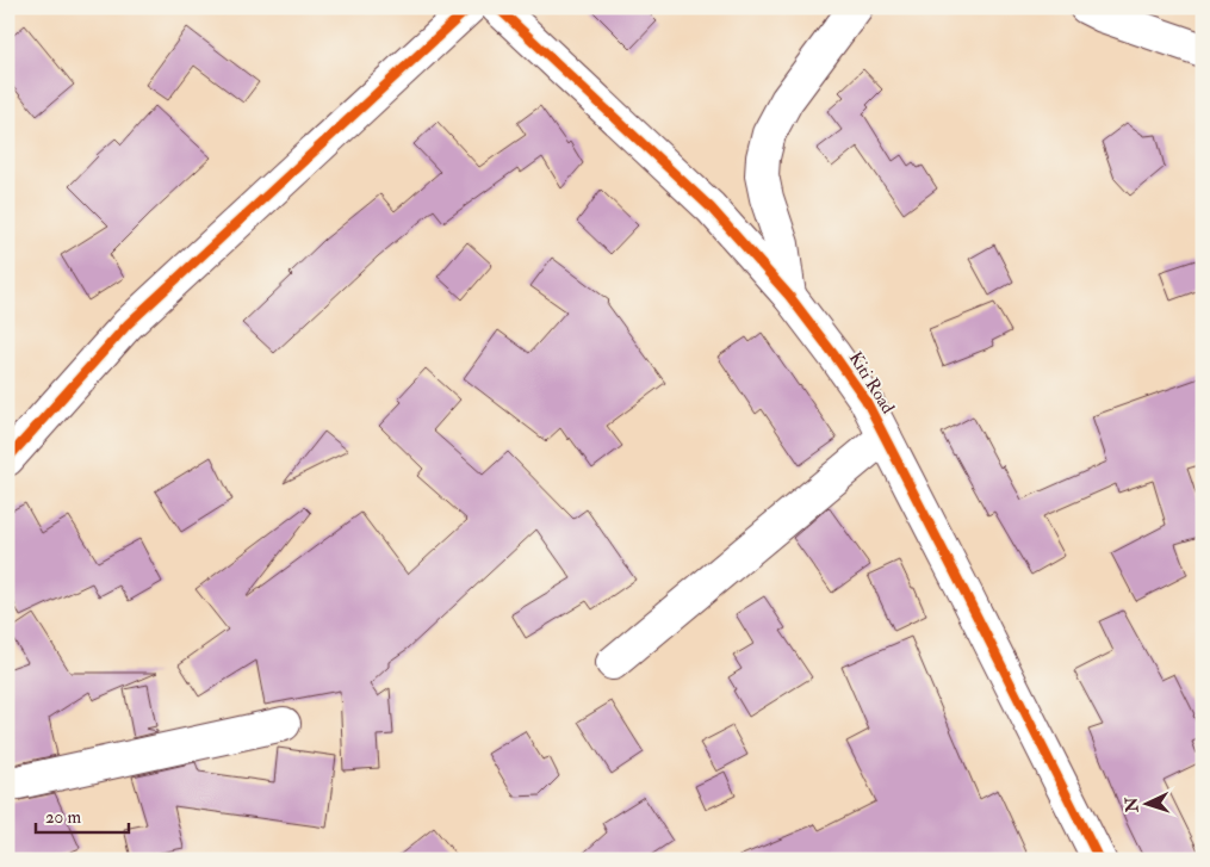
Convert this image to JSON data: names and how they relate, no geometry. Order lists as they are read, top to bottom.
{
  "streets": {
    "street": ["Kiti Road"]
  },
  "scale_bar": "20 m",
  "north": "left"
}
